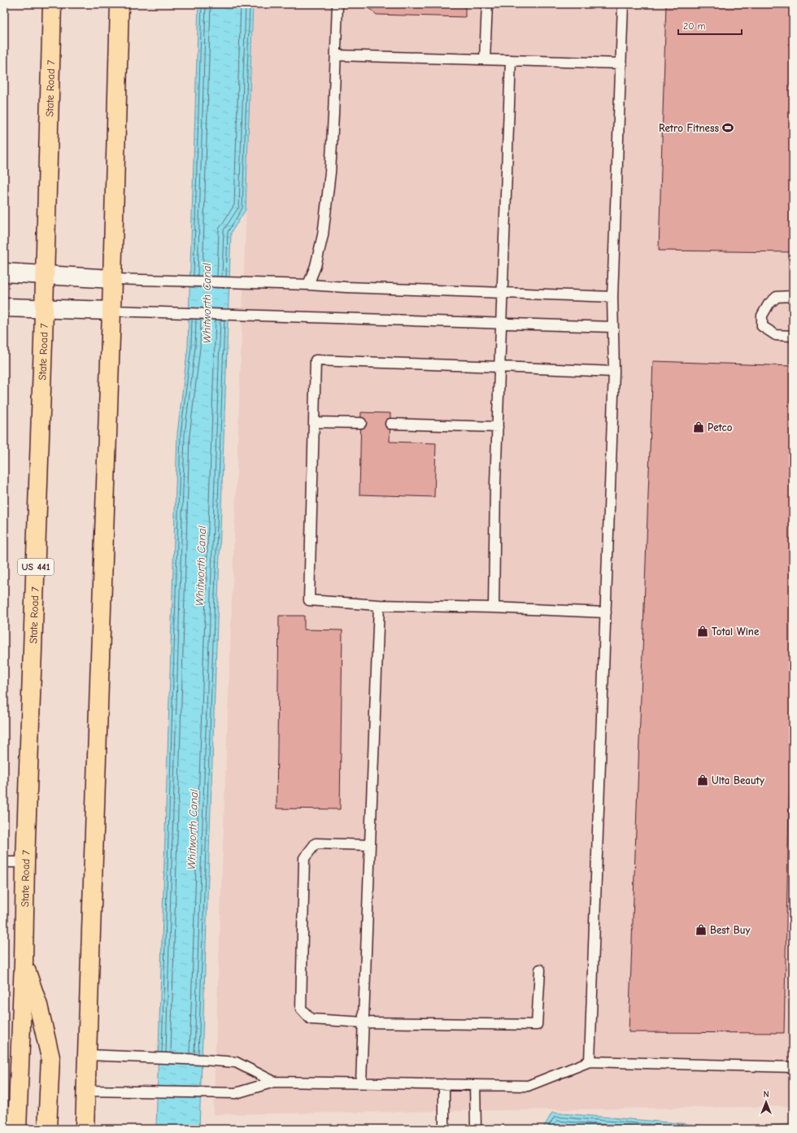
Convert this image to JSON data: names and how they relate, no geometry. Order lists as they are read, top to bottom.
{
  "streets": {
    "main road": ["State Road 7", "US 441"]
  },
  "water": ["Whitworth Canal"],
  "places": {
    "sports": ["Retro Fitness"],
    "shop": [
      "Petco",
      "Total Wine",
      "Ulta Beauty",
      "Best Buy"
    ]
  },
  "scale_bar": "20 m",
  "north": "top"
}
